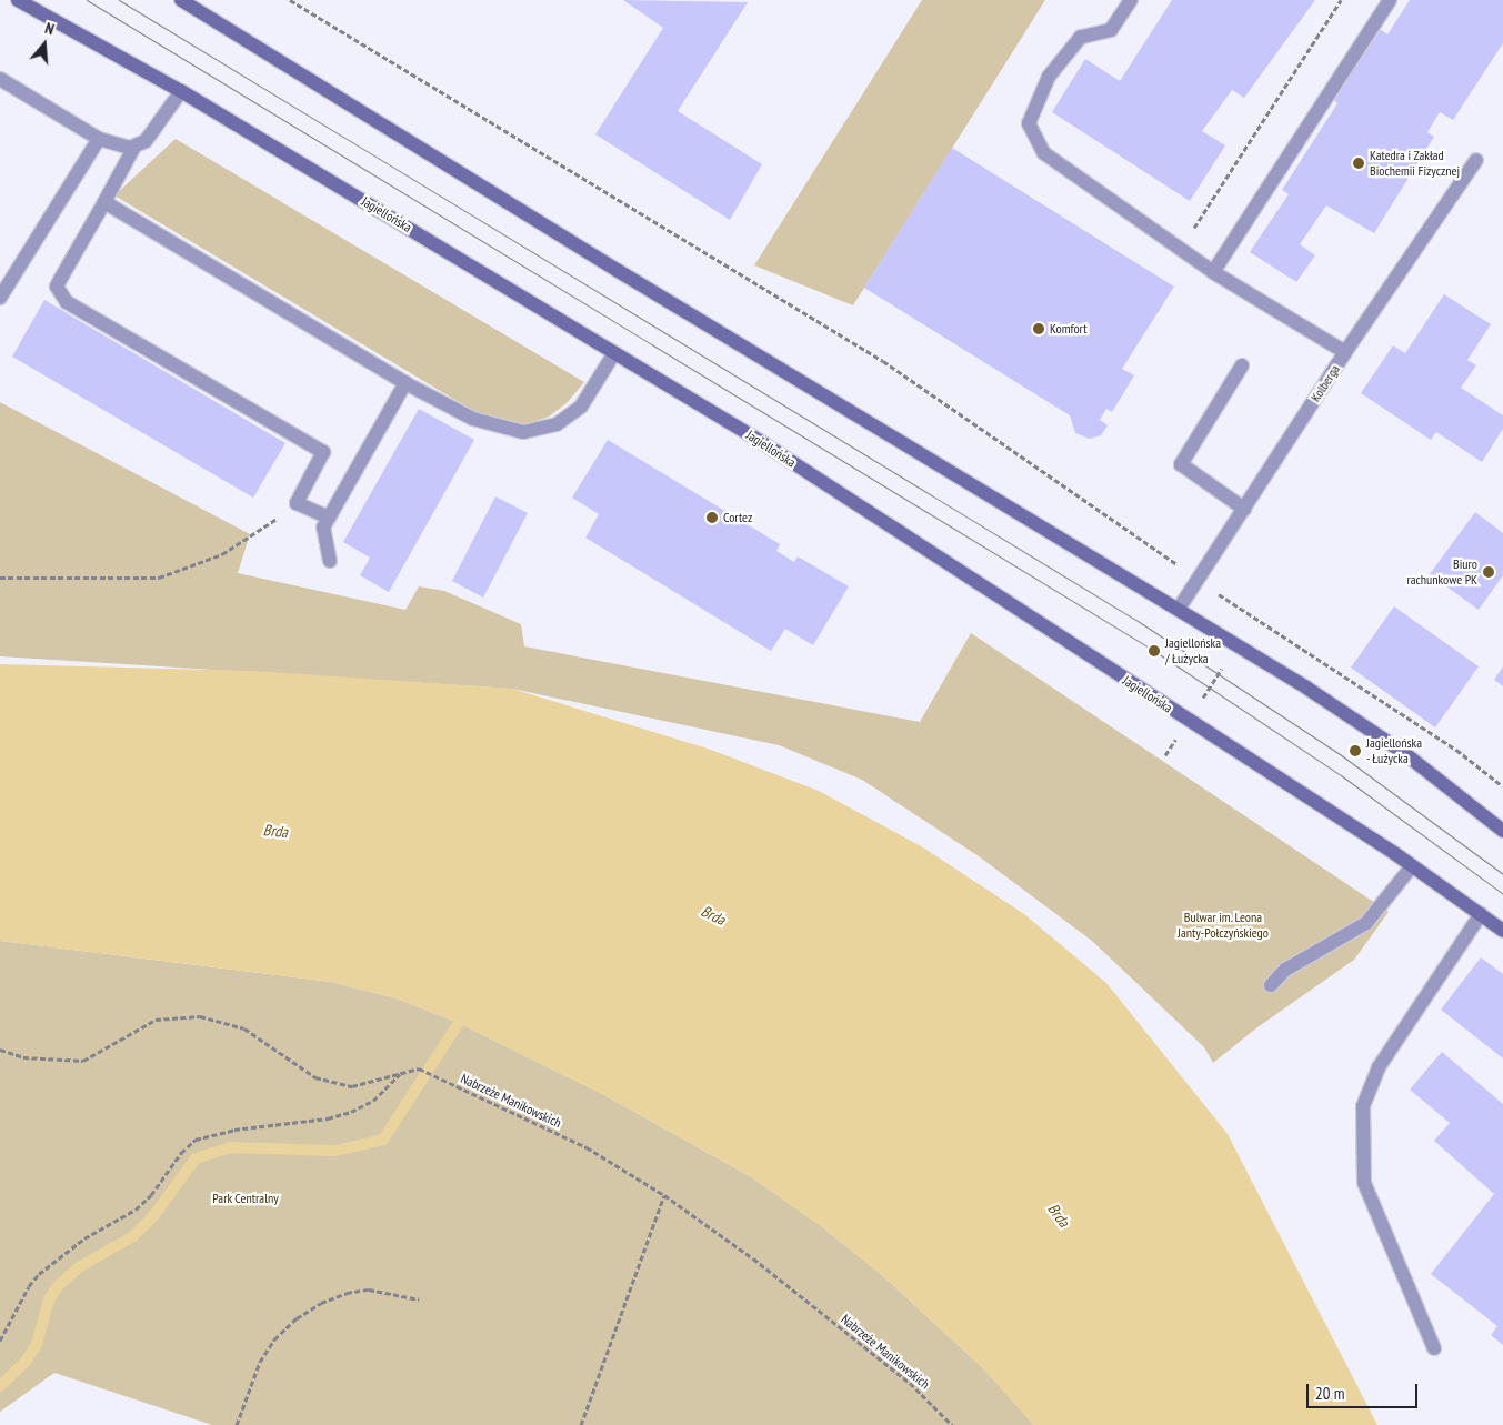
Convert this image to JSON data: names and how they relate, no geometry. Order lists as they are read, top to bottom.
{
  "streets": {
    "main road": ["Jagiellońska"],
    "street": ["Kolberga"],
    "path": ["Nabrzeże Manikowskich"]
  },
  "water": ["Brda"],
  "parks": ["Bulwar im. Leona Janty-Połczyńskiego", "Park Centralny"],
  "places": [
    "Katedra i Zakład Biochemii Fizycznej",
    "Komfort",
    "Cortez",
    "Biuro rachunkowe PK",
    "Jagiellońska / Łużycka",
    "Jagiellońska - Łużycka"
  ],
  "scale_bar": "20 m",
  "north": "top"
}
